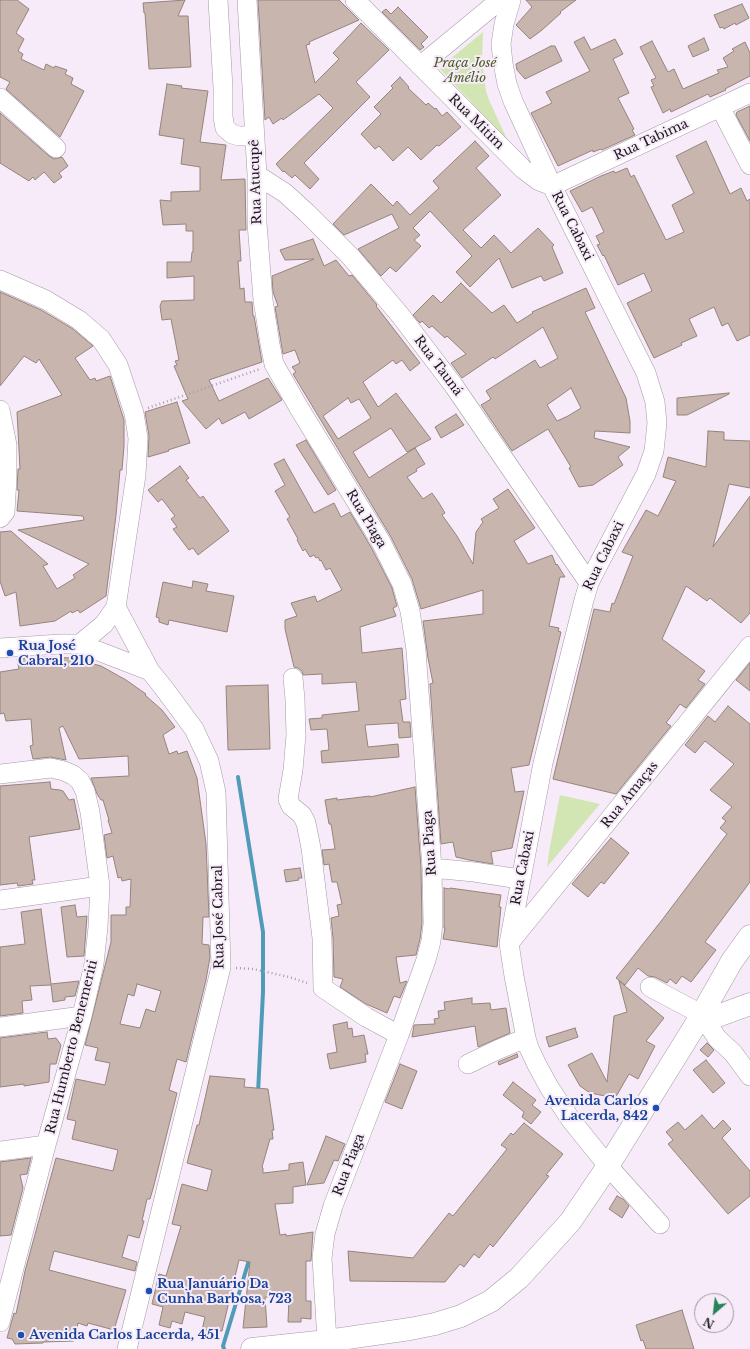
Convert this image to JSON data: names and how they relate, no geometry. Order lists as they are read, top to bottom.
{
  "streets": {
    "street": [
      "Rua Mitim",
      "Rua Tabima",
      "Rua Atucupê",
      "Rua Cabaxi",
      "Rua Tauná",
      "Rua Piaga",
      "Rua Amaças",
      "Rua José Cabral",
      "Rua Humberto Benemeriti"
    ]
  },
  "crossings": [
    ["Rua Mitim", "Rua Tabima"],
    ["Rua Mitim", "Rua Cabaxi"],
    ["Rua Tabima", "Rua Cabaxi"],
    ["Rua Atucupê", "Rua Tauná"],
    ["Rua Atucupê", "Rua Piaga"],
    ["Rua Cabaxi", "Rua Tauná"],
    ["Rua Cabaxi", "Rua Amaças"]
  ],
  "parks": ["Praça José Amélio"],
  "places": [
    "Rua José Cabral, 210",
    "Avenida Carlos Lacerda, 842",
    "Rua Januário Da Cunha Barbosa, 723",
    "Avenida Carlos Lacerda, 451"
  ],
  "north": "bottom left"
}
